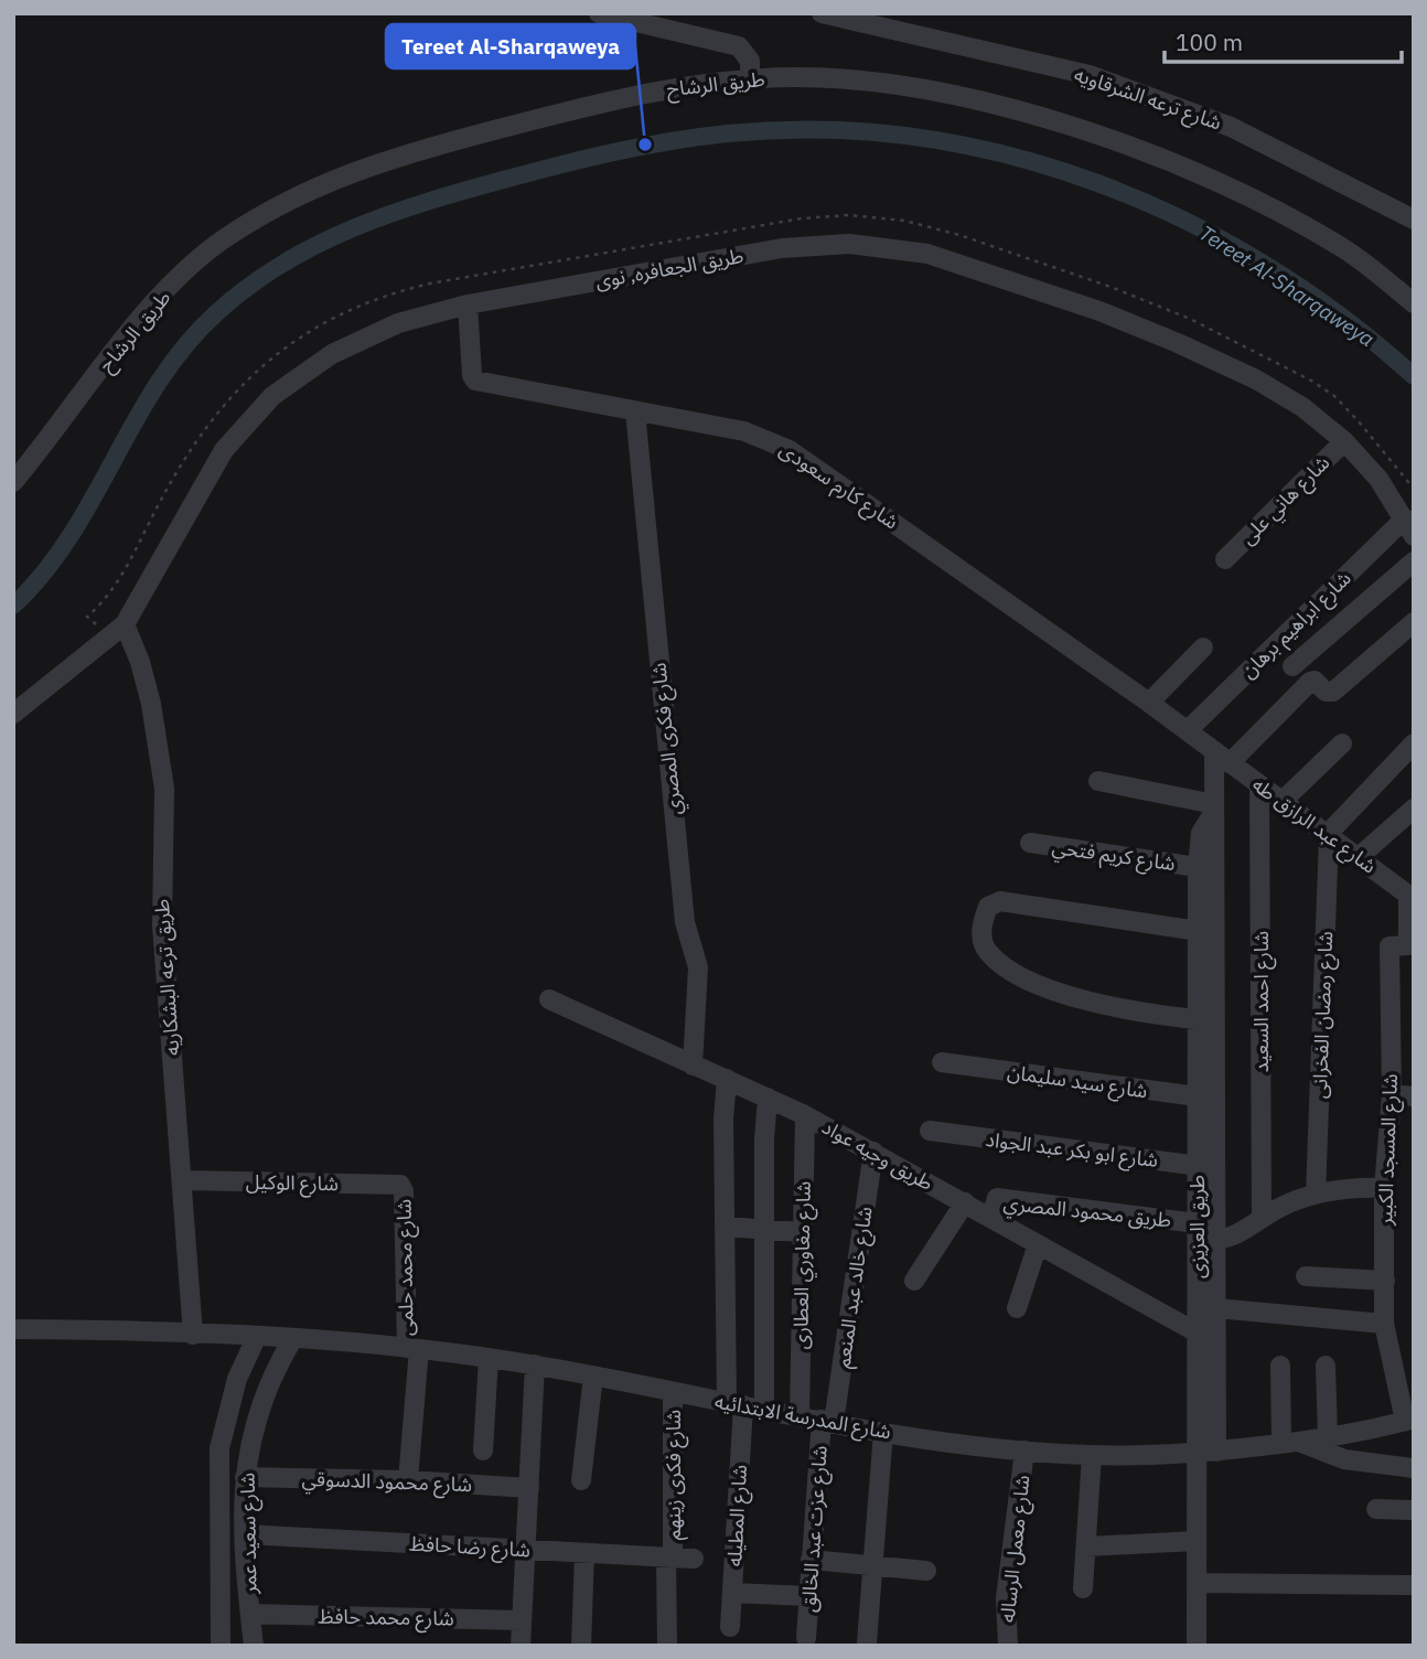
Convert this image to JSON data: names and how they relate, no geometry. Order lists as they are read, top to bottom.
{
  "streets": {
    "street": [
      "طريق الرشاح",
      "شارع ترعه الشرقاويه",
      "طريق الجعافره, نوى",
      "شارع كارم سعودى",
      "شارع هاني على",
      "شارع ابراهيم برهان",
      "شارع فكرى المصري",
      "شارع عبد الرازق طه",
      "شارع كريم فتحي",
      "طريق ترعه البشكاريه",
      "شارع احمد السعيد",
      "شارع رمضان الفخرانى",
      "شارع سيد سليمان",
      "شارع ابو بكر عبد الجواد",
      "شارع المسجد الكبير",
      "طريق وجيه عواد",
      "شارع الوكيل",
      "طريق محمود المصري",
      "طريق العزيزى",
      "شارع مغاوري العطارى",
      "شارع محمد حلمى",
      "شارع خالد عبد المنعم",
      "شارع المدرسة الابتدائيه",
      "شارع فكرى زينهم",
      "شارع محمود الدسوقي",
      "شارع المطيله",
      "شارع عزت عبد الخالق",
      "شارع سعيد عمر",
      "شارع رضا حافظ",
      "شارع معمل الرساله",
      "شارع محمد حافظ"
    ]
  },
  "crossings": [
    ["طريق الجعافره, نوى", "شارع كارم سعودى"],
    ["طريق الجعافره, نوى", "شارع هاني على"],
    ["طريق الجعافره, نوى", "شارع ابراهيم برهان"],
    ["طريق الجعافره, نوى", "طريق ترعه البشكاريه"],
    ["شارع كارم سعودى", "شارع ابراهيم برهان"],
    ["شارع كارم سعودى", "شارع فكرى المصري"],
    ["شارع كارم سعودى", "شارع عبد الرازق طه"],
    ["شارع كارم سعودى", "طريق العزيزى"],
    ["شارع فكرى المصري", "طريق وجيه عواد"],
    ["شارع عبد الرازق طه", "شارع احمد السعيد"],
    ["شارع عبد الرازق طه", "شارع رمضان الفخرانى"],
    ["شارع عبد الرازق طه", "شارع المسجد الكبير"],
    ["شارع عبد الرازق طه", "طريق العزيزى"],
    ["شارع كريم فتحي", "طريق العزيزى"],
    ["طريق ترعه البشكاريه", "شارع الوكيل"],
    ["طريق ترعه البشكاريه", "شارع المدرسة الابتدائيه"],
    ["شارع سيد سليمان", "طريق العزيزى"],
    ["شارع ابو بكر عبد الجواد", "طريق العزيزى"],
    ["شارع المسجد الكبير", "شارع المدرسة الابتدائيه"],
    ["طريق وجيه عواد", "طريق محمود المصري"],
    ["طريق وجيه عواد", "طريق العزيزى"],
    ["طريق وجيه عواد", "شارع مغاوري العطارى"],
    ["طريق وجيه عواد", "شارع خالد عبد المنعم"],
    ["طريق وجيه عواد", "شارع المطيله"],
    ["شارع الوكيل", "شارع محمد حلمى"],
    ["طريق محمود المصري", "طريق العزيزى"],
    ["طريق العزيزى", "شارع المدرسة الابتدائيه"],
    ["شارع مغاوري العطارى", "شارع المدرسة الابتدائيه"],
    ["شارع محمد حلمى", "شارع المدرسة الابتدائيه"],
    ["شارع محمد حلمى", "شارع محمود الدسوقي"],
    ["شارع خالد عبد المنعم", "شارع المدرسة الابتدائيه"],
    ["شارع خالد عبد المنعم", "شارع عزت عبد الخالق"],
    ["شارع المدرسة الابتدائيه", "شارع فكرى زينهم"],
    ["شارع المدرسة الابتدائيه", "شارع المطيله"],
    ["شارع المدرسة الابتدائيه", "شارع عزت عبد الخالق"],
    ["شارع المدرسة الابتدائيه", "شارع سعيد عمر"],
    ["شارع المدرسة الابتدائيه", "شارع معمل الرساله"],
    ["شارع فكرى زينهم", "شارع رضا حافظ"],
    ["شارع محمود الدسوقي", "شارع سعيد عمر"],
    ["شارع سعيد عمر", "شارع رضا حافظ"],
    ["شارع سعيد عمر", "شارع محمد حافظ"]
  ],
  "water": ["Tereet Al-Sharqaweya"],
  "places": ["Tereet Al-Sharqaweya"],
  "scale_bar": "100 m"
}
